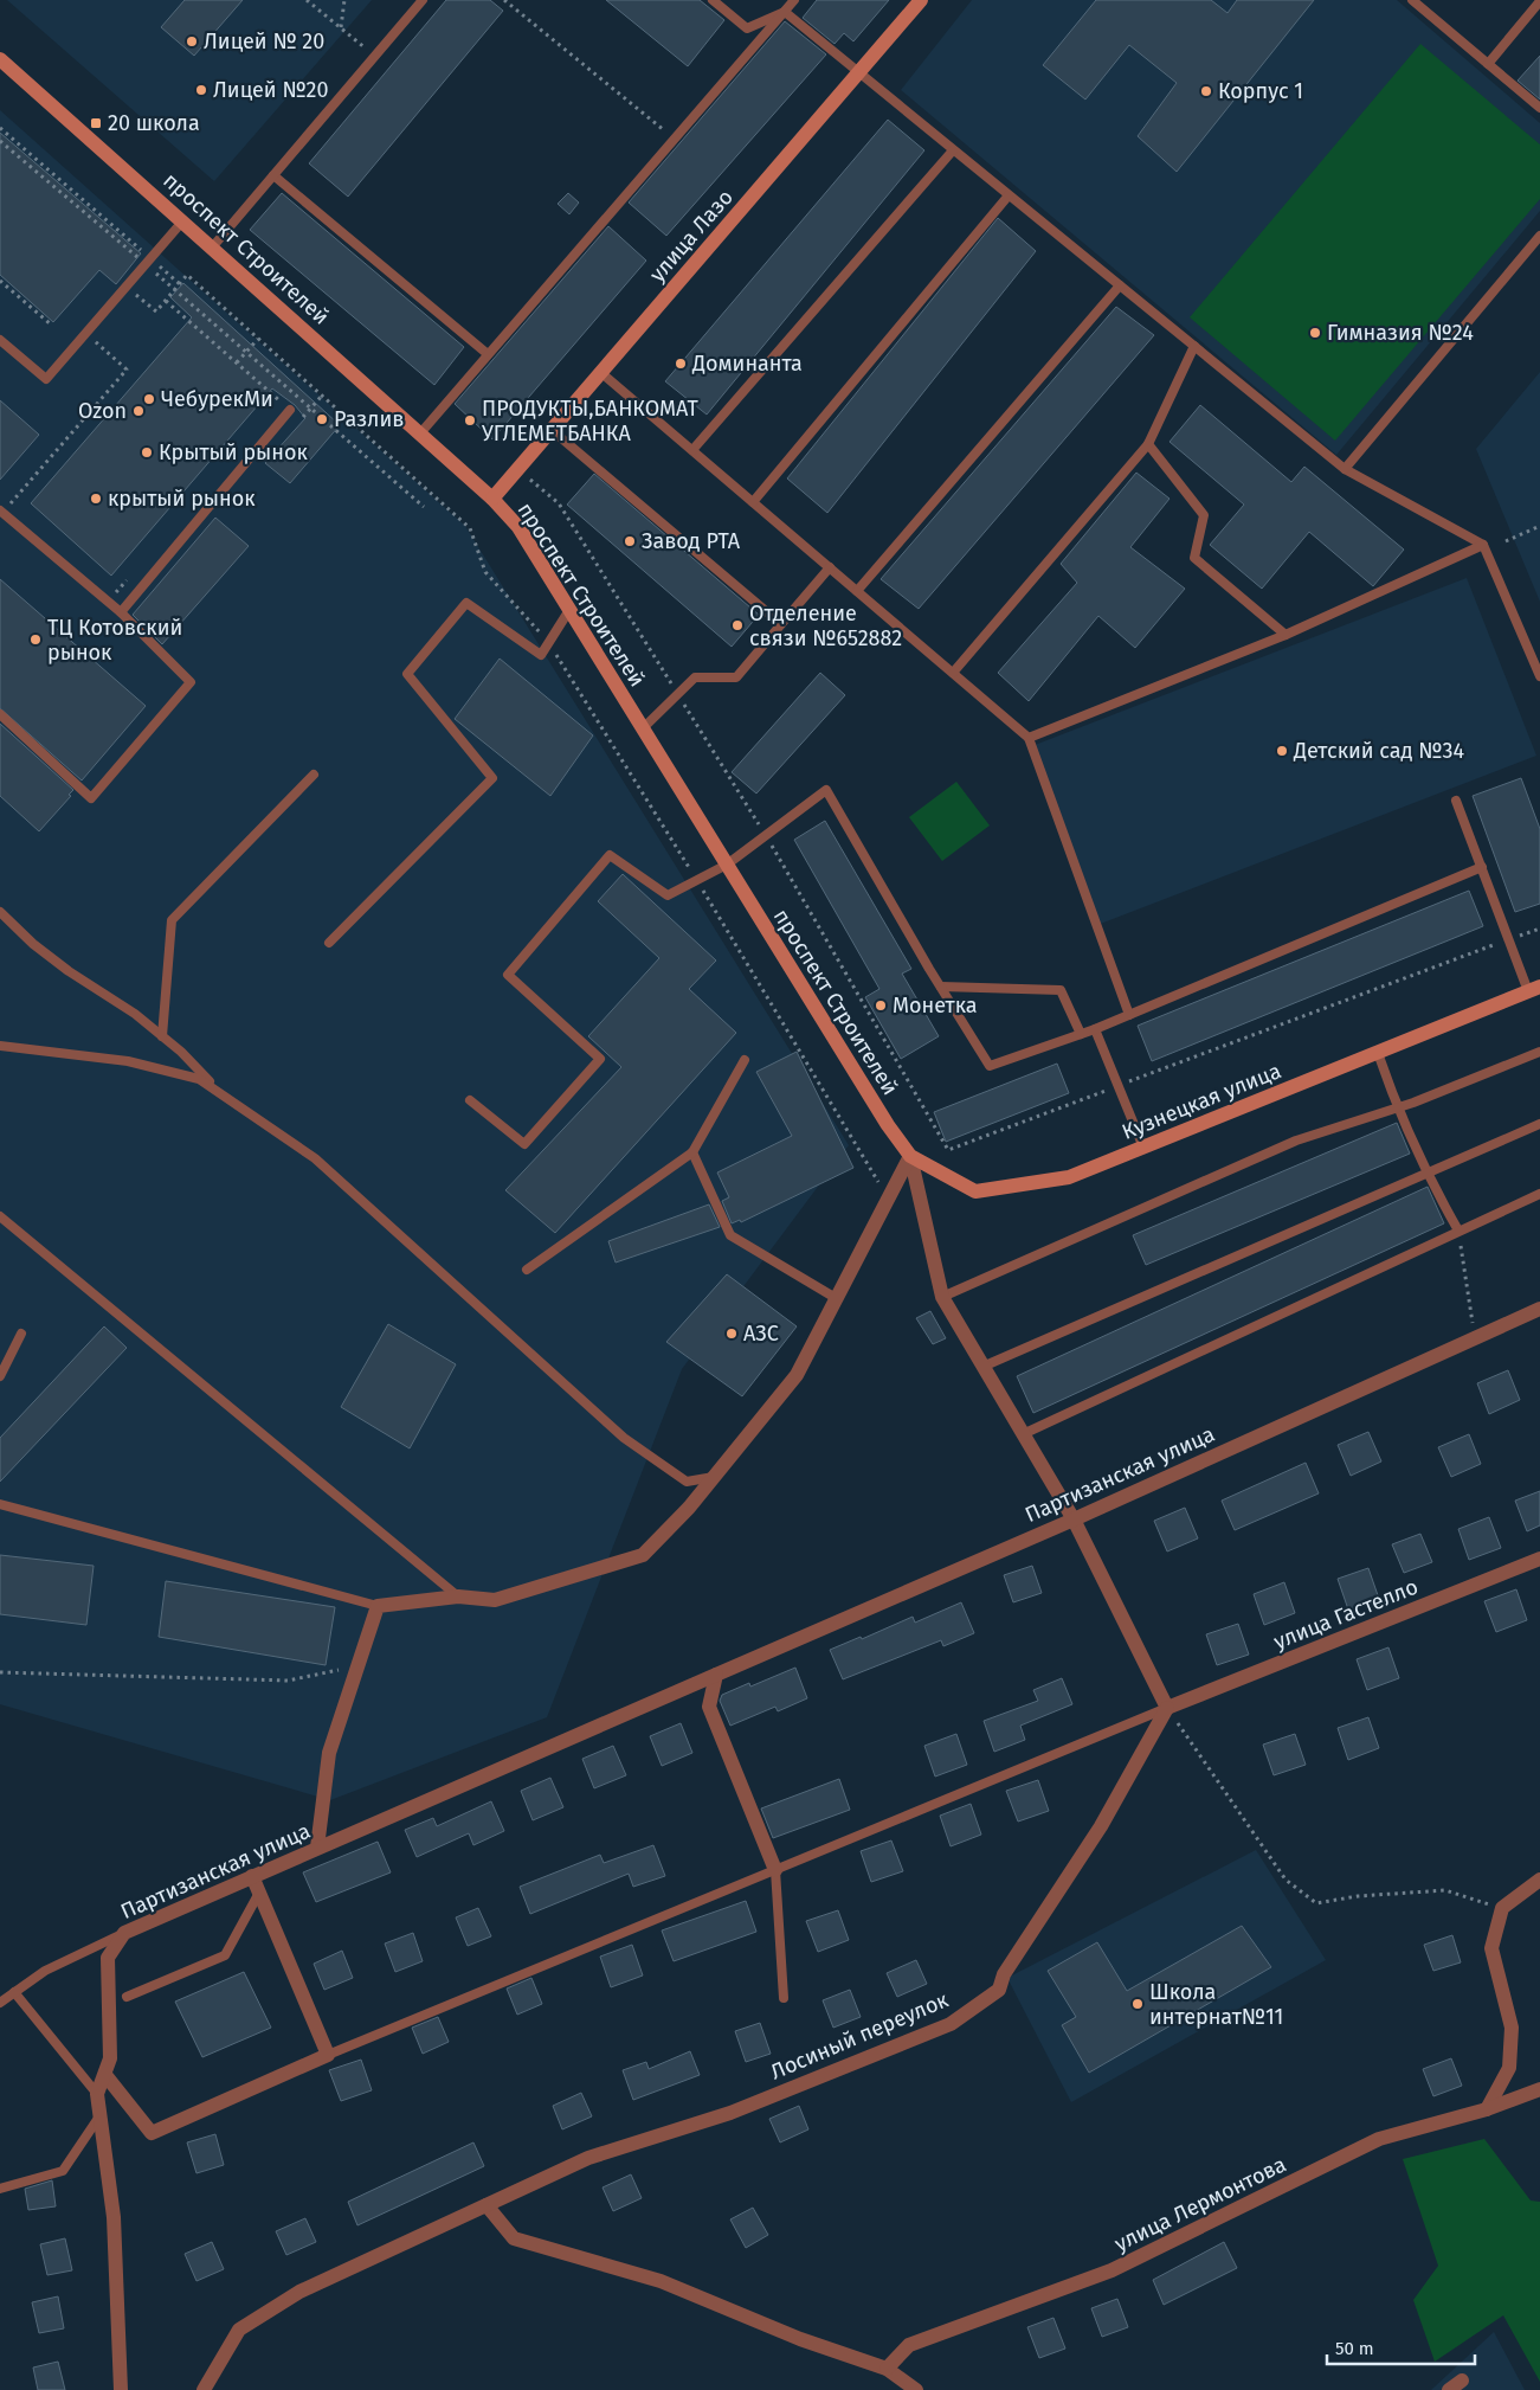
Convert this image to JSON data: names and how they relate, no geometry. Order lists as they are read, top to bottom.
{
  "streets": {
    "main road": ["улица Лазо", "проспект Строителей", "Кузнецкая улица"],
    "street": [
      "Партизанская улица",
      "улица Гастелло",
      "Лосиный переулок",
      "улица Лермонтова"
    ]
  },
  "crossings": [
    ["улица Лазо", "проспект Строителей"],
    ["проспект Строителей", "Кузнецкая улица"],
    ["улица Гастелло", "Лосиный переулок"]
  ],
  "places": {
    "other": [
      "Лицей № 20",
      "Лицей №20",
      "Корпус 1",
      "Гимназия №24",
      "Доминанта",
      "ЧебурекМи",
      "Ozon",
      "Разлив",
      "ПРОДУКТЫ,БАНКОМАТ УГЛЕМЕТБАНКА",
      "Крытый рынок",
      "крытый рынок",
      "Завод РТА",
      "Отделение связи №652882",
      "ТЦ Котовский рынок",
      "Детский сад №34",
      "Монетка",
      "АЗС",
      "Школа интернат№11"
    ],
    "transit": ["20 школа"]
  },
  "scale_bar": "50 m"
}
